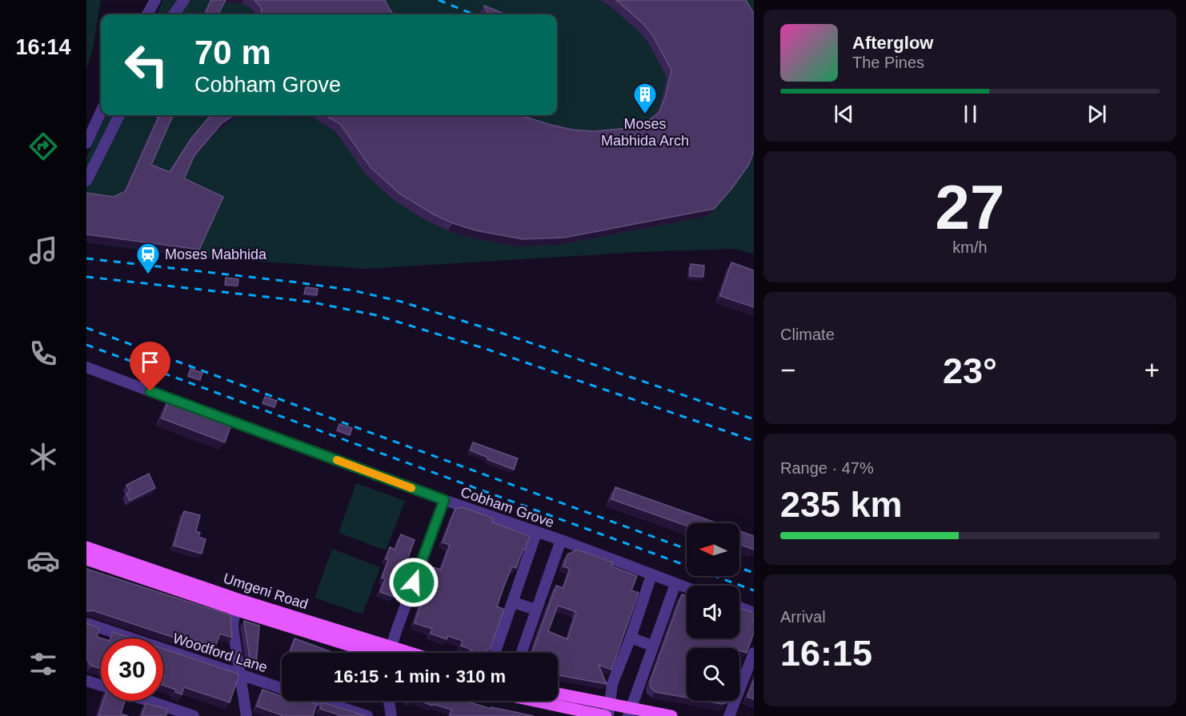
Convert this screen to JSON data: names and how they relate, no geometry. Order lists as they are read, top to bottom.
{
  "streets": {
    "main road": ["Umgeni Road"],
    "street": ["Cobham Grove", "Woodford Lane"]
  },
  "places": {
    "building": ["Moses Mabhida Arch"],
    "station": ["Moses Mabhida"]
  },
  "north": "left",
  "page": {
    "tabs": "16:14",
    "turn": ["70 m", "Cobham Grove"],
    "song": ["Afterglow", "The Pines"],
    "tile": [
      ["27", "km/h"],
      "Climate",
      ["Range · 47%", "235 km"],
      ["Arrival", "16:15"]
    ],
    "heat": ["−", "23°", "+"],
    "limit": "30",
    "trip": "16:15 · 1 min · 310 m"
  }
}
